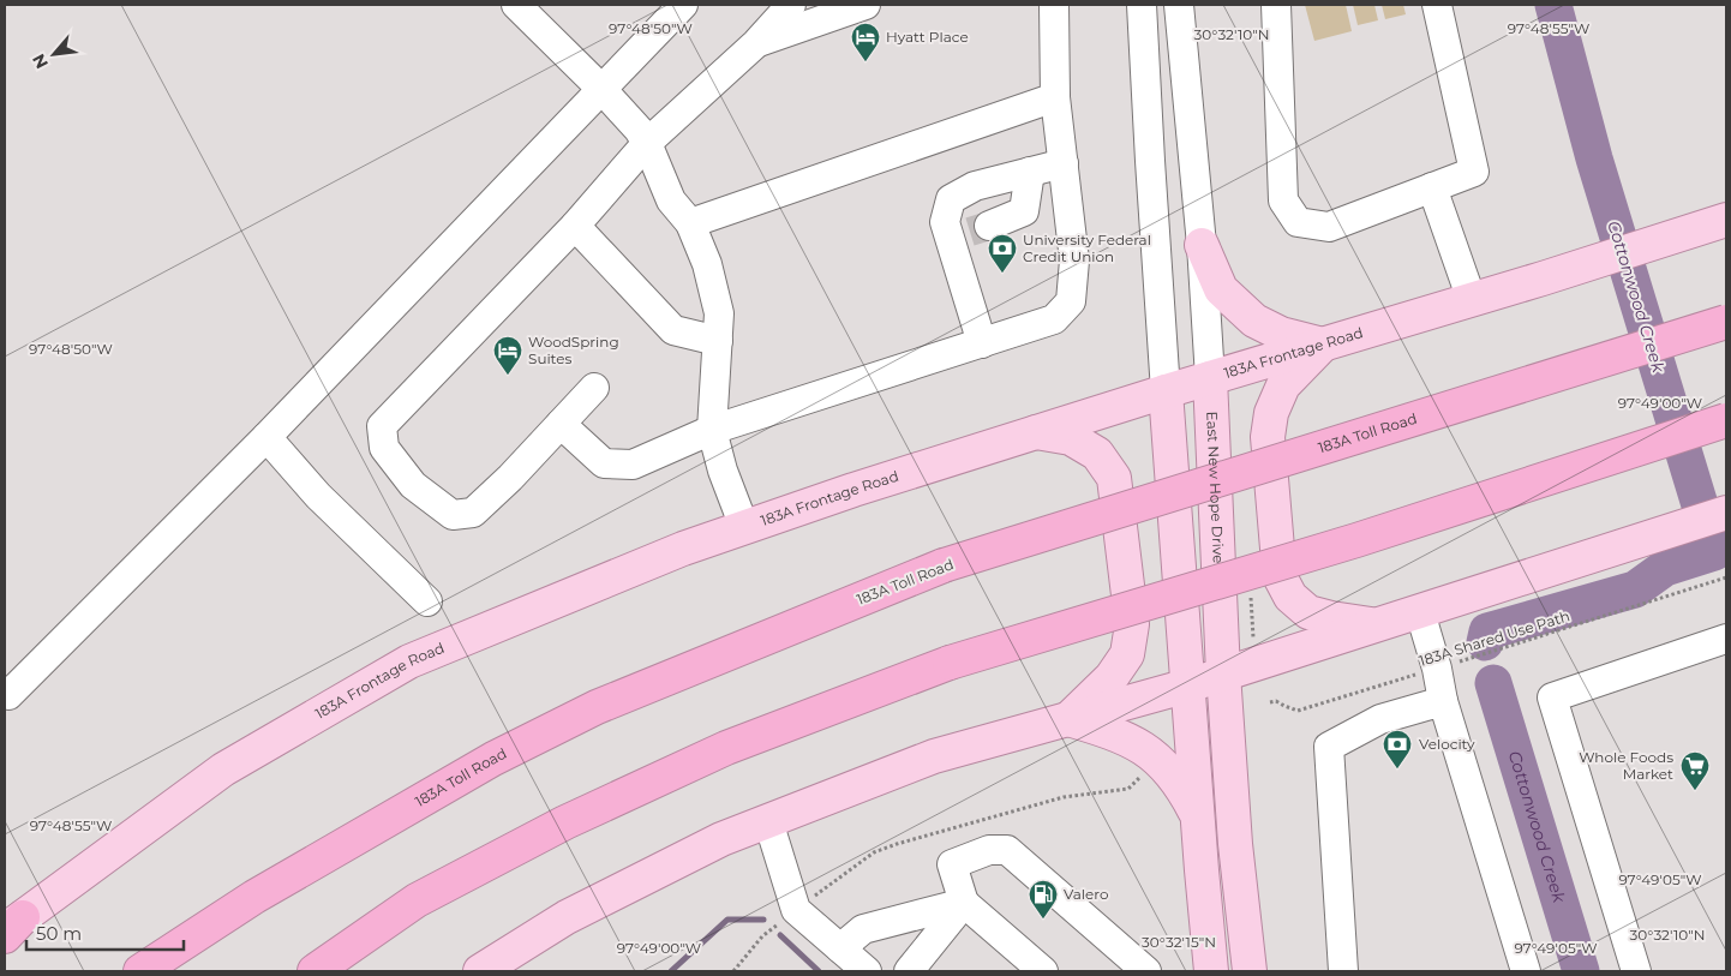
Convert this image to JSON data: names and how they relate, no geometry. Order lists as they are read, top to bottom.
{
  "streets": {
    "highway": ["183A Toll Road"],
    "main road": ["183A Frontage Road", "East New Hope Drive"],
    "path": ["183A Shared Use Path"]
  },
  "crossings": [
    ["183A Frontage Road", "East New Hope Drive"]
  ],
  "water": ["Cottonwood Creek"],
  "places": {
    "hotel": ["Hyatt Place", "WoodSpring Suites"],
    "bank": ["University Federal Credit Union", "Velocity"],
    "supermarket": ["Whole Foods Market"],
    "fuel station": ["Valero"]
  },
  "scale_bar": "50 m",
  "north": "bottom left",
  "coordinates": [
    "97°48'50\"W",
    "97°48'55\"W",
    "30°32'10\"N",
    "97°49'00\"W",
    "97°49'05\"W",
    "30°32'15\"N"
  ]
}
